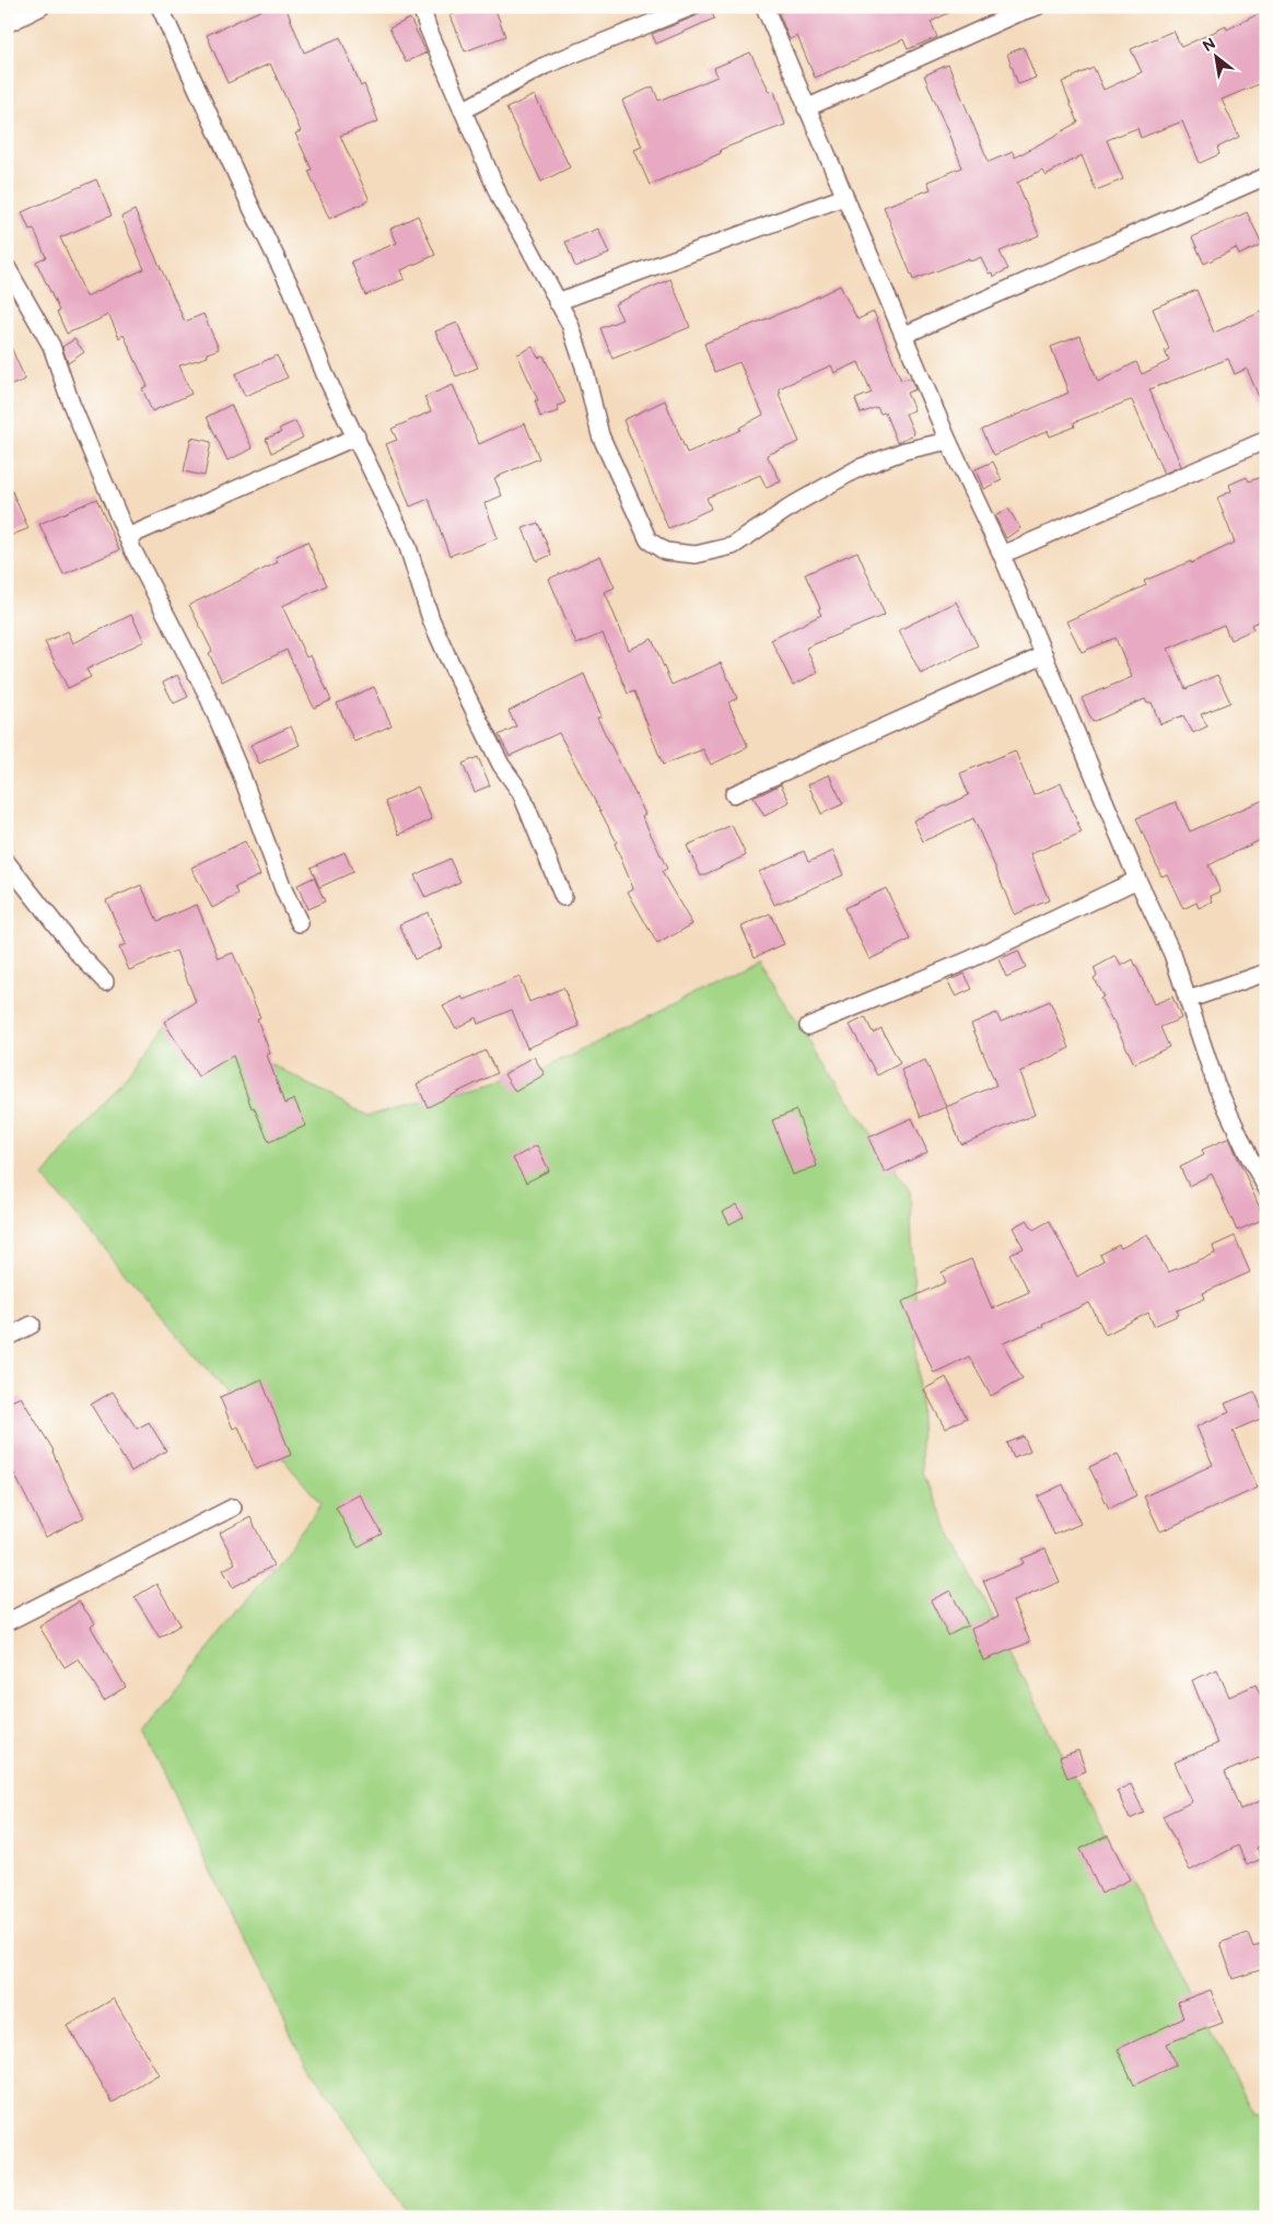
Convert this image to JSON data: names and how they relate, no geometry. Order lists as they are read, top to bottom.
{
  "north": "top left"
}
